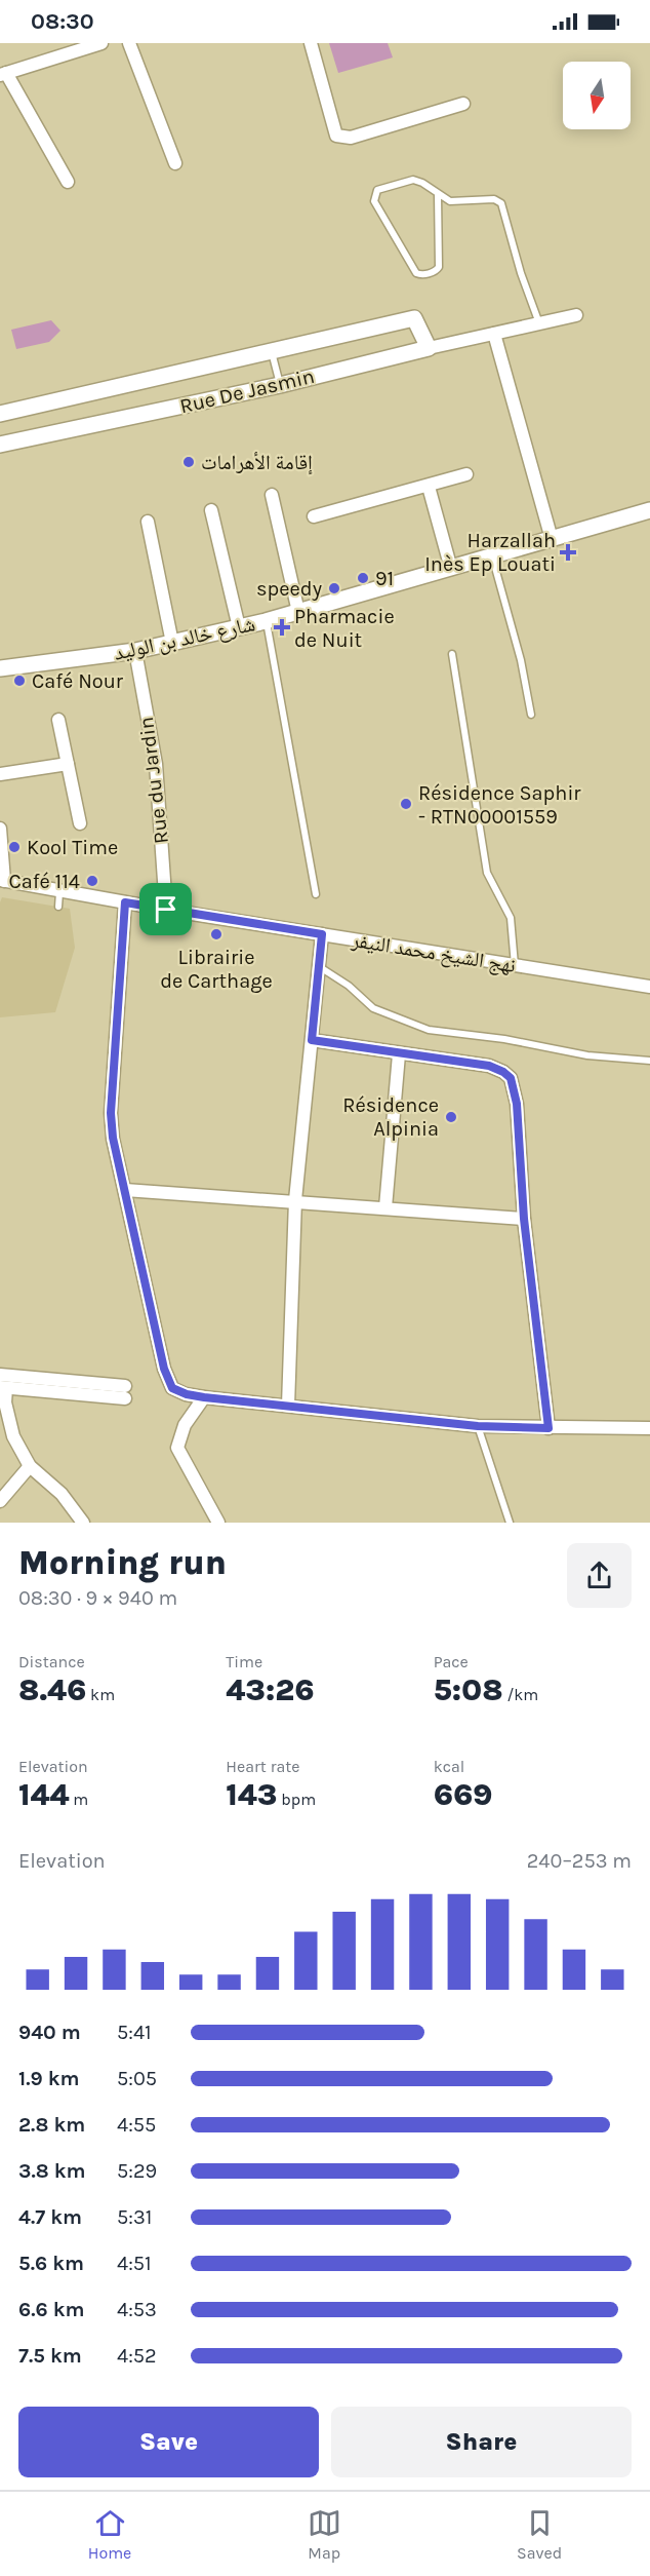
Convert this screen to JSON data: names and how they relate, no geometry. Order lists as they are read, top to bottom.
{
  "streets": {
    "street": [
      "Rue De Jasmin",
      "شارع خالد بن الوليد",
      "Rue du Jardin",
      "نهج الشيخ محمد النيفر"
    ]
  },
  "crossings": [
    ["شارع خالد بن الوليد", "Rue du Jardin"],
    ["Rue du Jardin", "نهج الشيخ محمد النيفر"]
  ],
  "places": {
    "other": [
      "إقامة الأهرامات",
      "91",
      "speedy",
      "Café Nour",
      "Résidence Saphir - RTN00001559",
      "Kool Time",
      "Café 114",
      "Librairie de Carthage",
      "Résidence Alpinia"
    ],
    "health": ["Harzallah Inès Ep Louati", "Pharmacie de Nuit"]
  },
  "north": "bottom",
  "page": {
    "status": "08:30",
    "heading": ["Morning run", "08:30 · 9 × 940 m"],
    "stats": [
      ["Distance", "8.46 km"],
      ["Time", "43:26"],
      ["Pace", "5:08 /km"],
      ["Elevation", "144 m"],
      ["Heart rate", "143 bpm"],
      ["kcal", "669"]
    ],
    "chart": ["Elevation", "240–253 m"],
    "list": [
      {
        "name": "940 m",
        "note": "5:41"
      },
      {
        "name": "1.9 km",
        "note": "5:05"
      },
      {
        "name": "2.8 km",
        "note": "4:55"
      },
      {
        "name": "3.8 km",
        "note": "5:29"
      },
      {
        "name": "4.7 km",
        "note": "5:31"
      },
      {
        "name": "5.6 km",
        "note": "4:51"
      },
      {
        "name": "6.6 km",
        "note": "4:53"
      },
      {
        "name": "7.5 km",
        "note": "4:52"
      }
    ],
    "buttons": ["Save", "Share"],
    "tabs": ["Home", "Map", "Saved"]
  }
}
